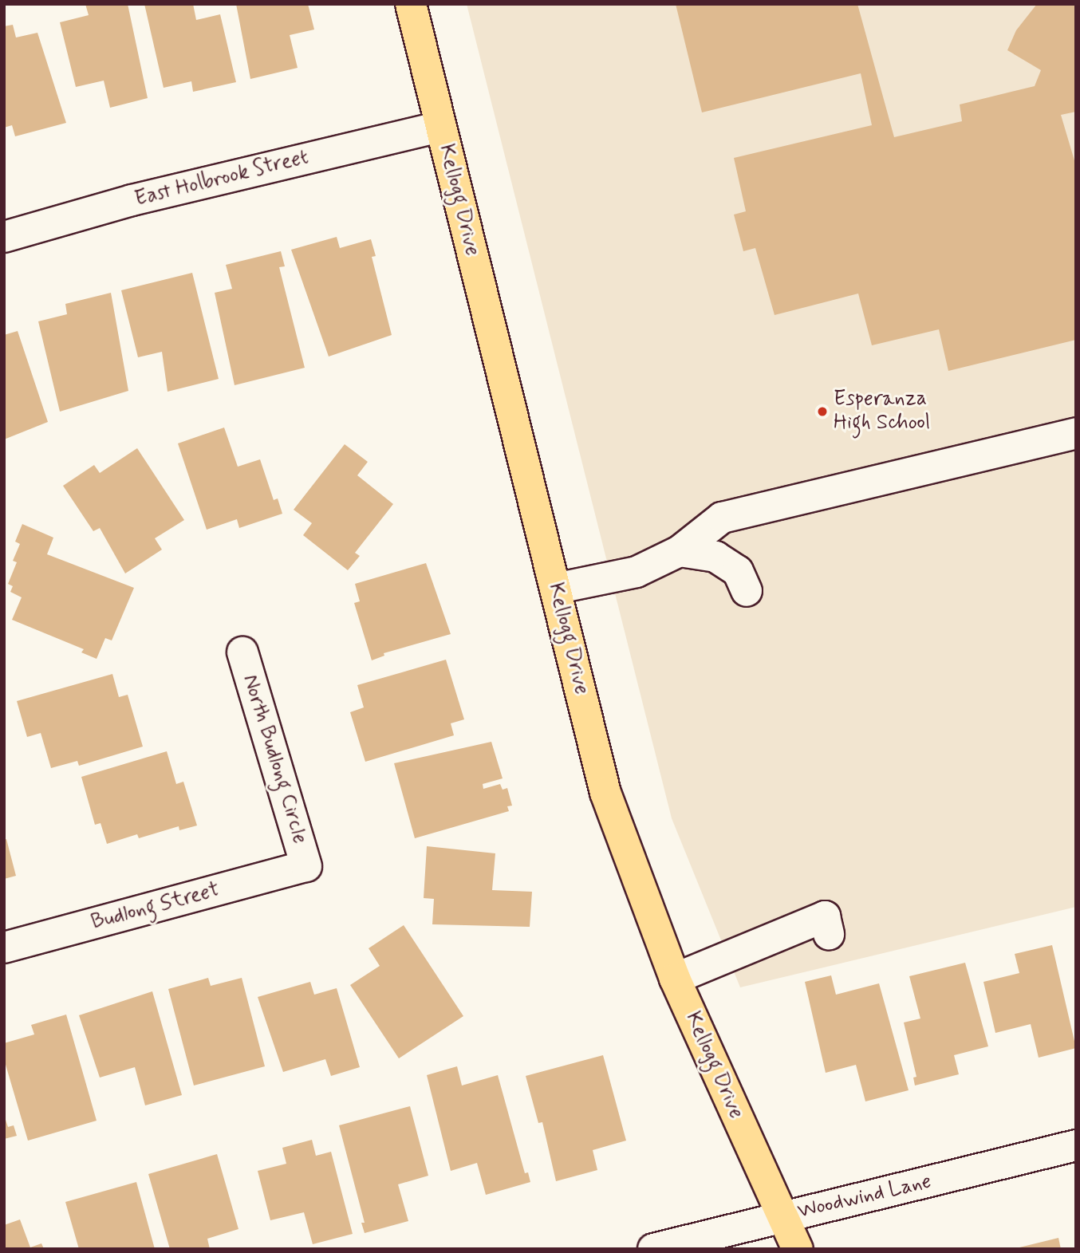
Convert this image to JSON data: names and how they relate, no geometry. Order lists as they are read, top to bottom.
{
  "streets": {
    "main road": ["Kellogg Drive"],
    "street": [
      "East Holbrook Street",
      "North Budlong Circle",
      "Budlong Street",
      "Woodwind Lane"
    ]
  },
  "crossings": [
    ["East Holbrook Street", "Kellogg Drive"],
    ["Kellogg Drive", "Woodwind Lane"],
    ["North Budlong Circle", "Budlong Street"]
  ],
  "places": ["Esperanza High School"]
}
